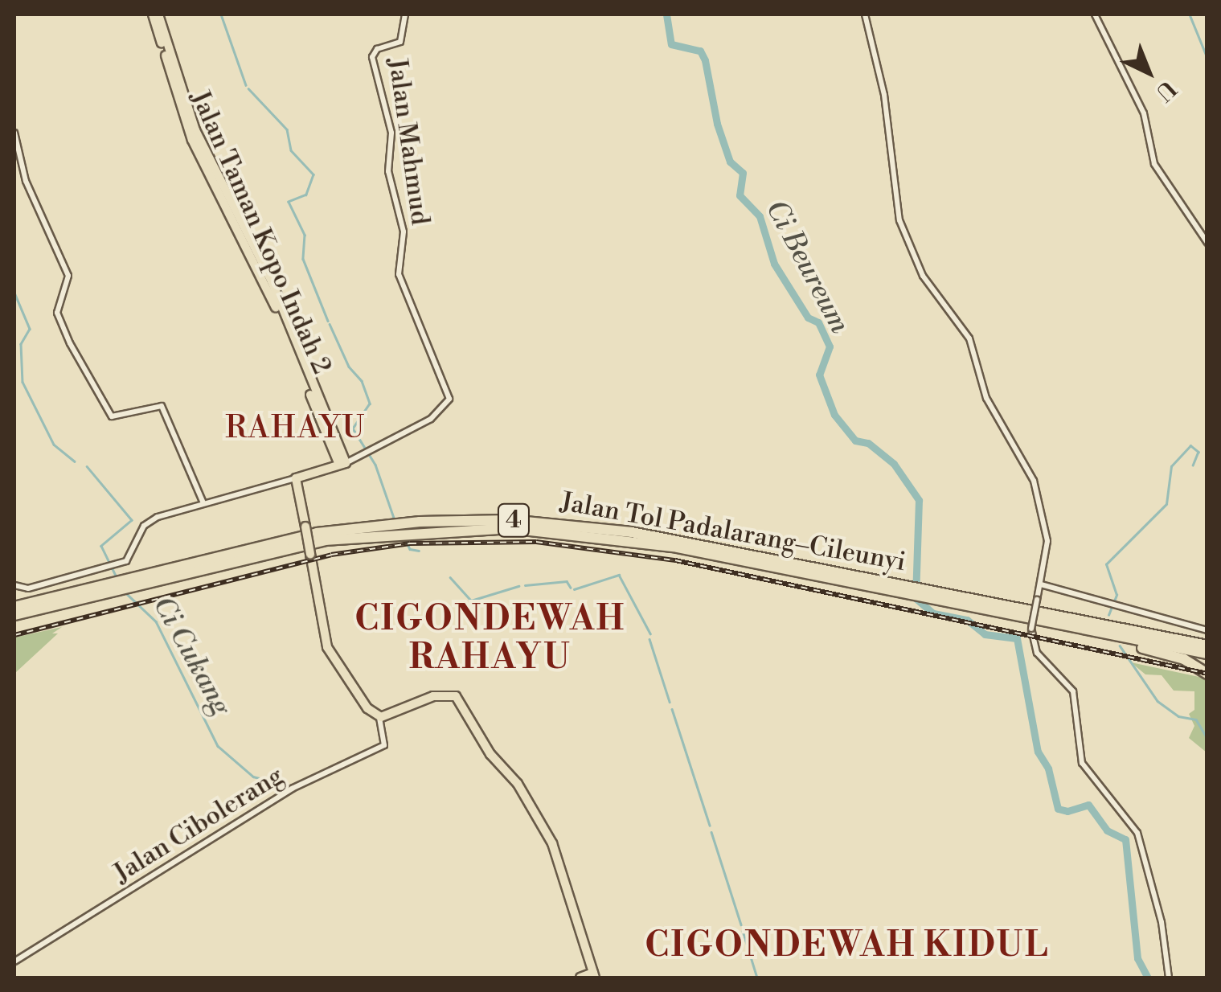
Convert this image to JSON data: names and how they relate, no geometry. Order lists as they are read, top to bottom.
{
  "streets": {
    "highway": ["4", "Jalan Tol Padalarang–Cileunyi"],
    "main road": ["Jalan Taman Kopo Indah 2"],
    "street": ["Jalan Mahmud", "Jalan Cibolerang"]
  },
  "crossings": [
    ["Jalan Mahmud", "Jalan Taman Kopo Indah 2"]
  ],
  "districts": ["RAHAYU", "CIGONDEWAH RAHAYU", "CIGONDEWAH KIDUL"],
  "water": ["Ci Beureum", "Ci Cukang"],
  "north": "bottom right"
}
